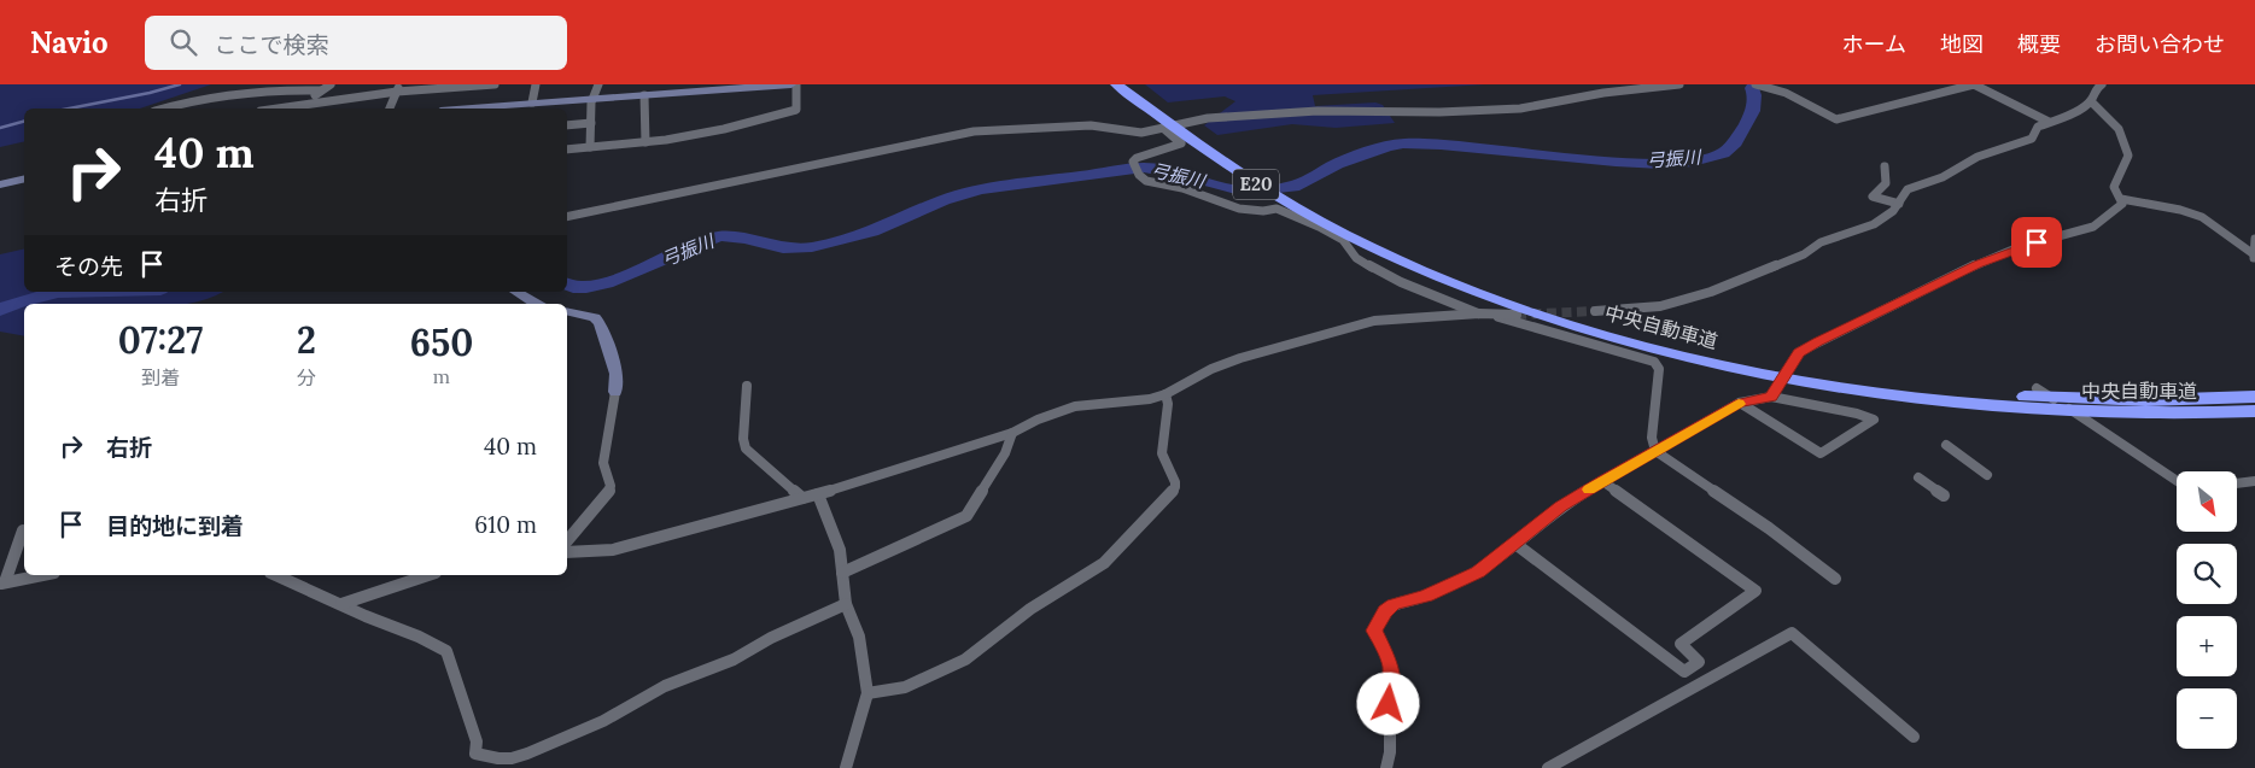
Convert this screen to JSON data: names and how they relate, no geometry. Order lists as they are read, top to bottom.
{
  "streets": {
    "highway": ["E20", "中央自動車道"]
  },
  "water": ["弓振川"],
  "north": "bottom right",
  "page": {
    "header": "Navio",
    "search": "ここで検索",
    "nav": [
      "ホーム",
      "地図",
      "概要",
      "お問い合わせ"
    ],
    "turn": ["40 m", "右折"],
    "then": "その先",
    "eta": [
      "07:27",
      "到着",
      "2",
      "分",
      "650",
      "m"
    ],
    "list": [
      {
        "name": "右折",
        "value": "40 m"
      },
      {
        "name": "目的地に到着",
        "value": "610 m"
      }
    ],
    "map_buttons": ["+", "−"]
  }
}
